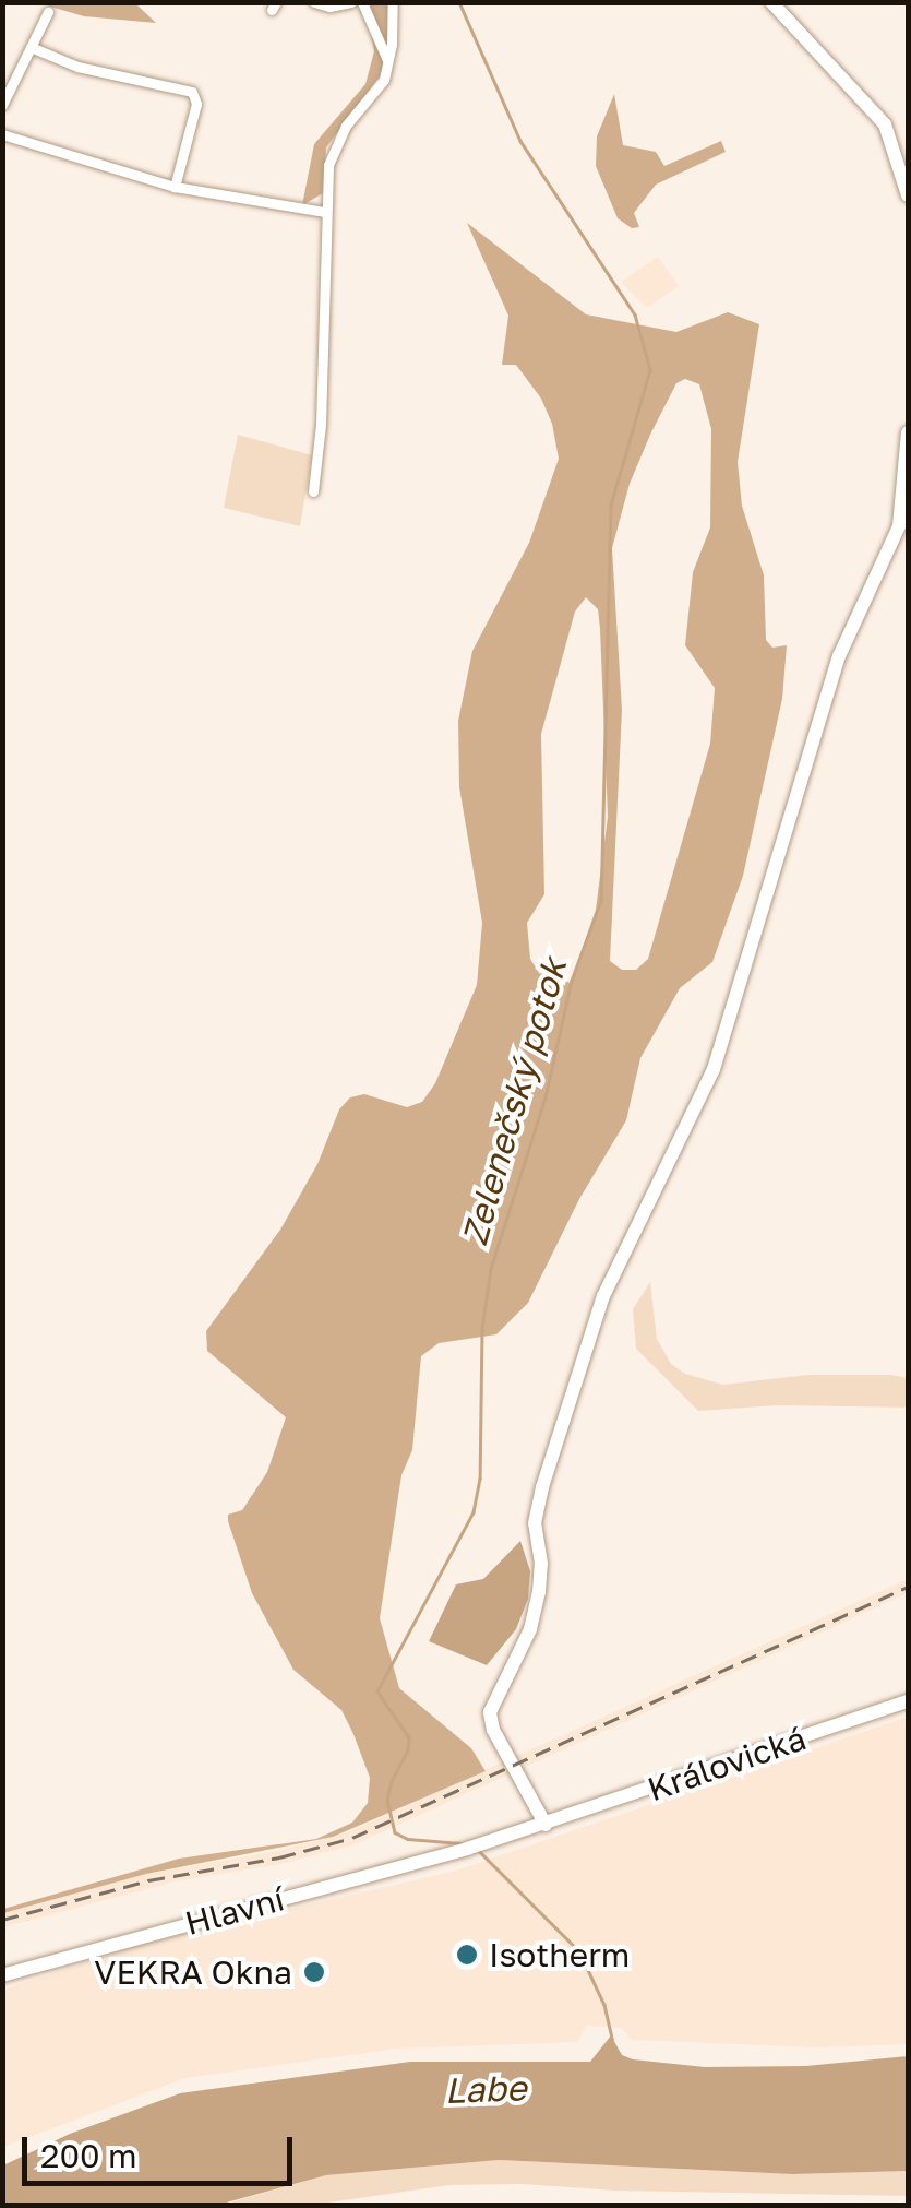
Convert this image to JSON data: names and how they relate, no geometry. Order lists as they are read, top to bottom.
{
  "streets": {
    "street": ["Královická", "Hlavní"]
  },
  "crossings": [
    ["Královická", "Hlavní"]
  ],
  "water": ["Zelenečský potok", "Labe"],
  "places": ["Isotherm", "VEKRA Okna"],
  "scale_bar": "200 m"
}
